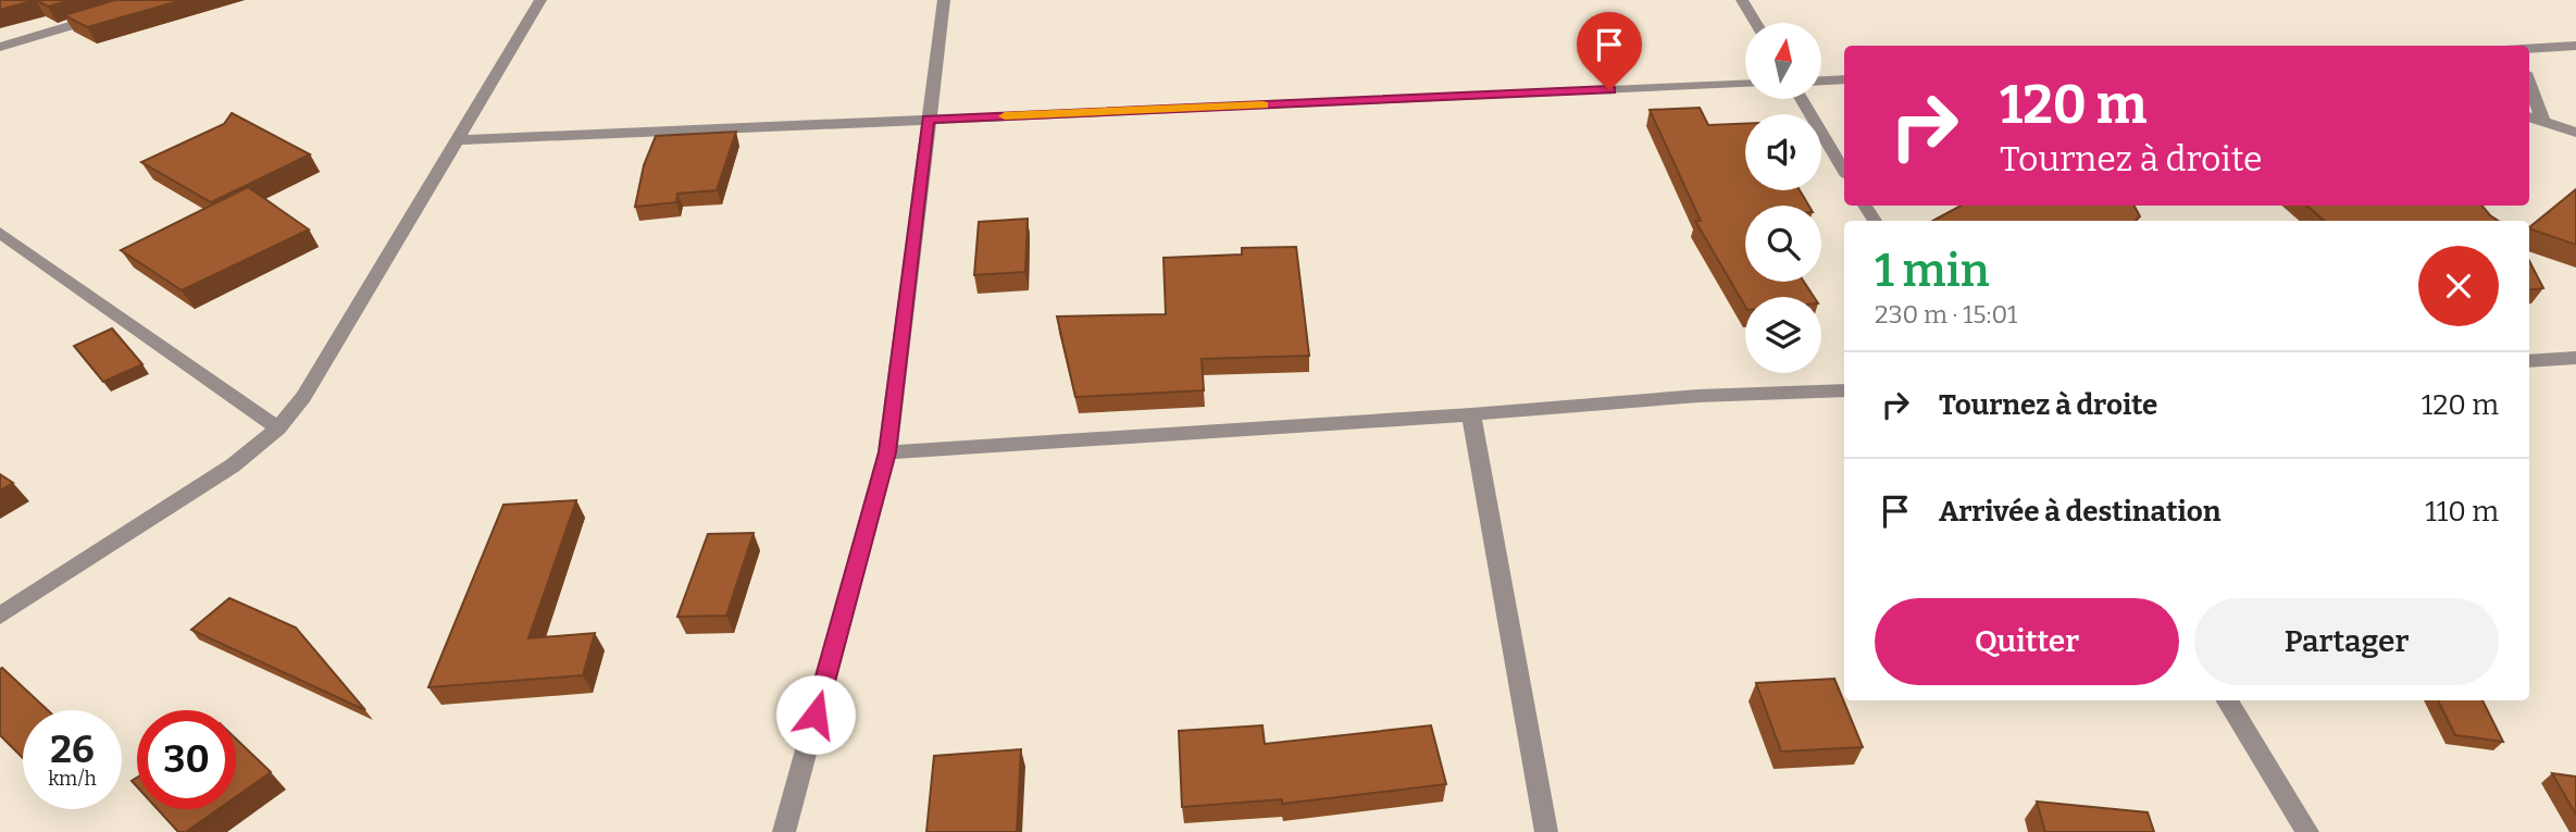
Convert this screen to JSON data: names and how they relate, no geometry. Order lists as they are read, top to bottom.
{
  "north": "top",
  "page": {
    "turn": ["120 m", "Tournez à droite"],
    "heading": ["1 min", "230 m · 15:01"],
    "list": [
      {
        "name": "Tournez à droite",
        "value": "120 m"
      },
      {
        "name": "Arrivée à destination",
        "value": "110 m"
      }
    ],
    "buttons": ["Quitter", "Partager"],
    "speed": "26 km/h",
    "limit": "30"
  }
}
